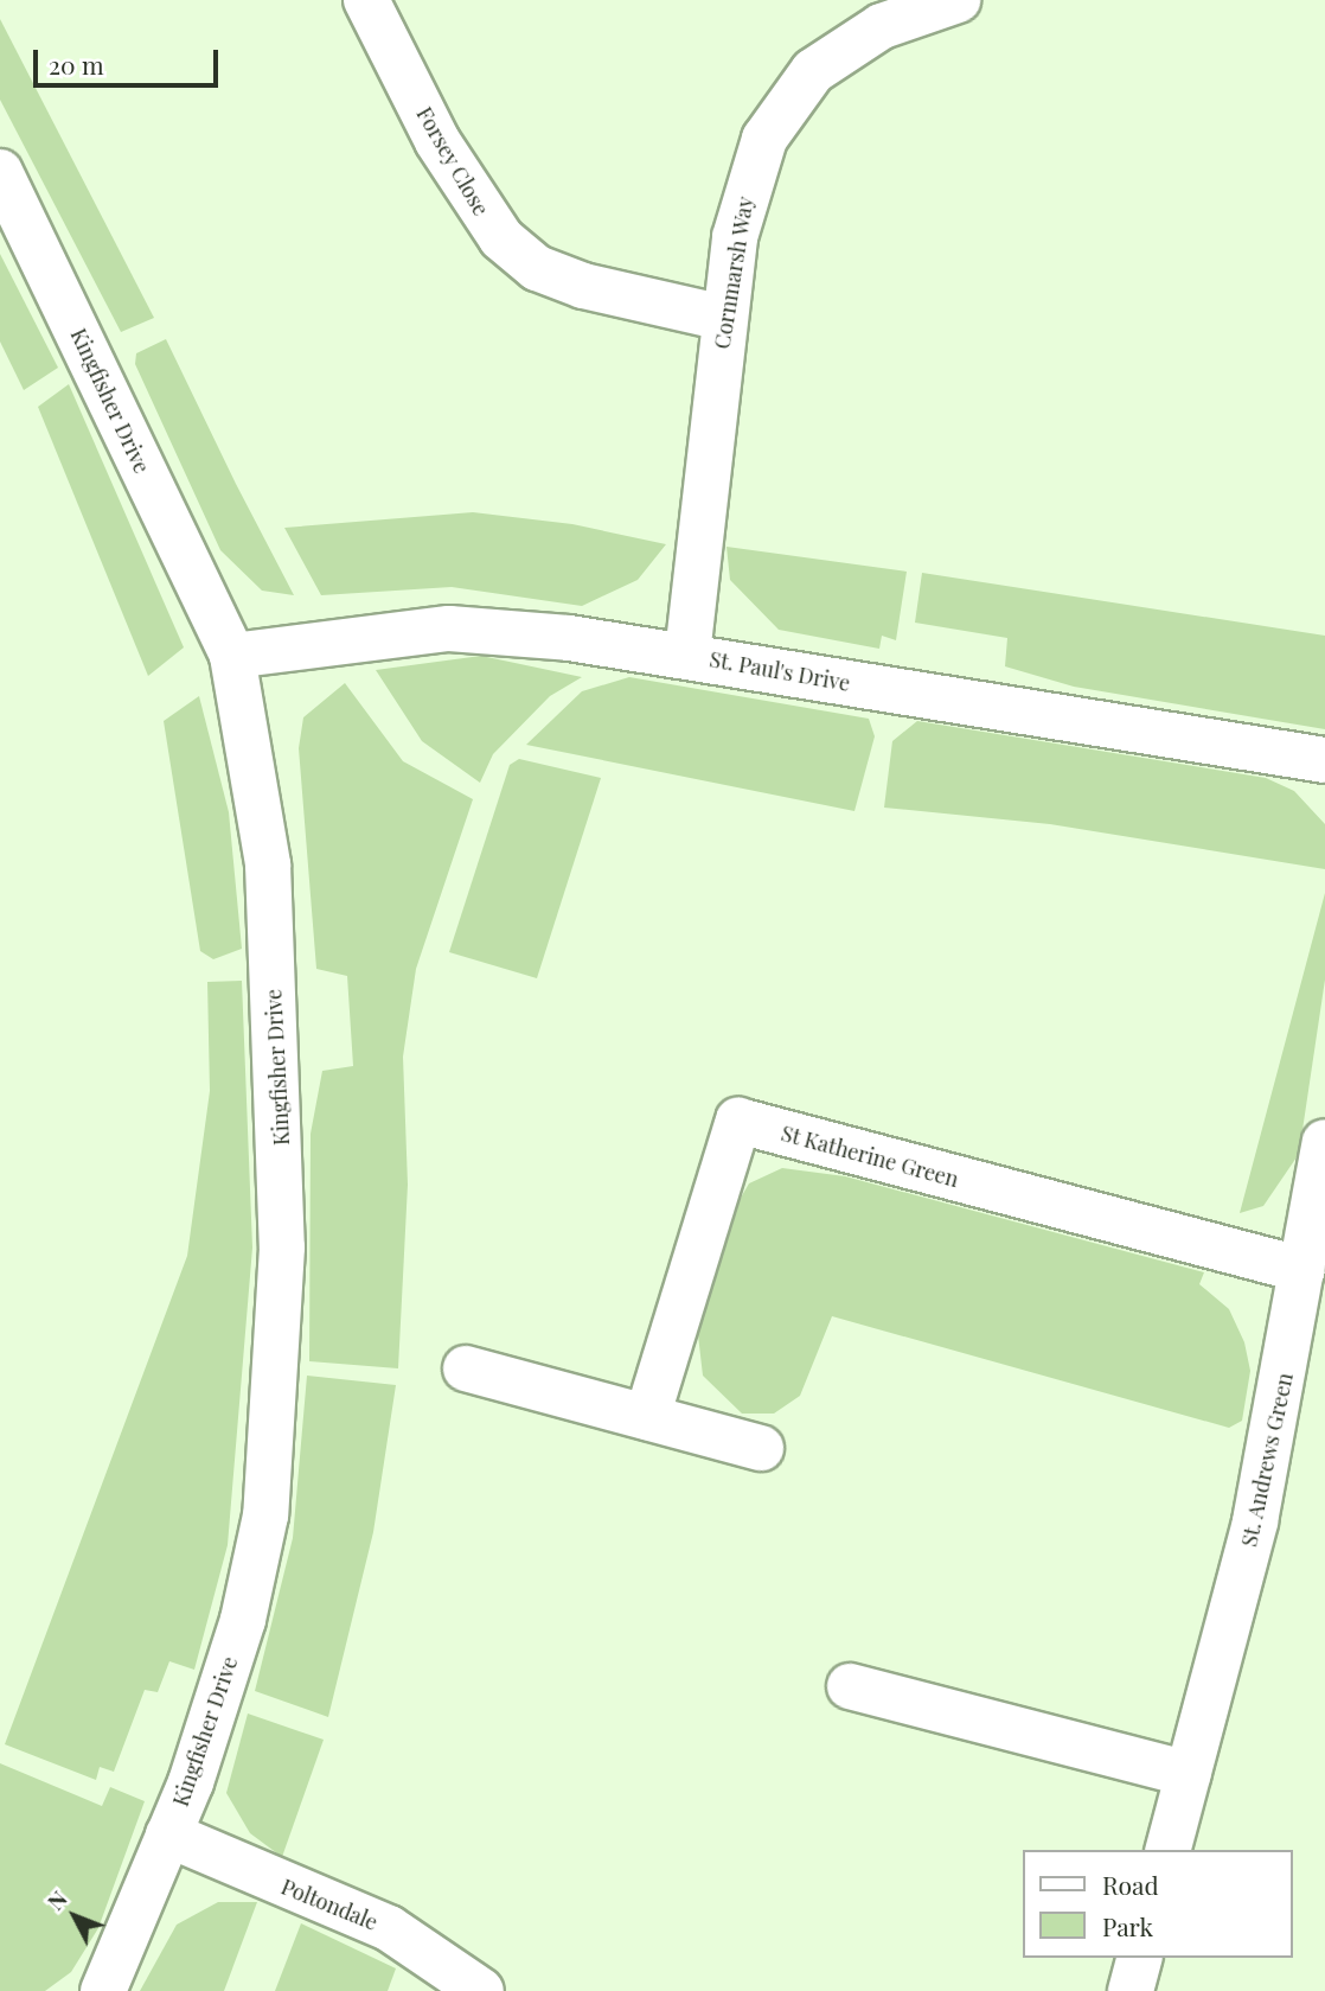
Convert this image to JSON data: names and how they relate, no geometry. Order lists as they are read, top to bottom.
{
  "streets": {
    "street": [
      "Forsey Close",
      "Cornmarsh Way",
      "Kingfisher Drive",
      "St. Paul's Drive",
      "St Katherine Green",
      "St. Andrews Green",
      "Poltondale"
    ]
  },
  "crossings": [
    ["Forsey Close", "Cornmarsh Way"],
    ["Cornmarsh Way", "St. Paul's Drive"],
    ["Kingfisher Drive", "St. Paul's Drive"],
    ["Kingfisher Drive", "Poltondale"],
    ["St Katherine Green", "St. Andrews Green"]
  ],
  "legend": ["Road", "Park"],
  "scale_bar": "20 m",
  "north": "top left"
}
